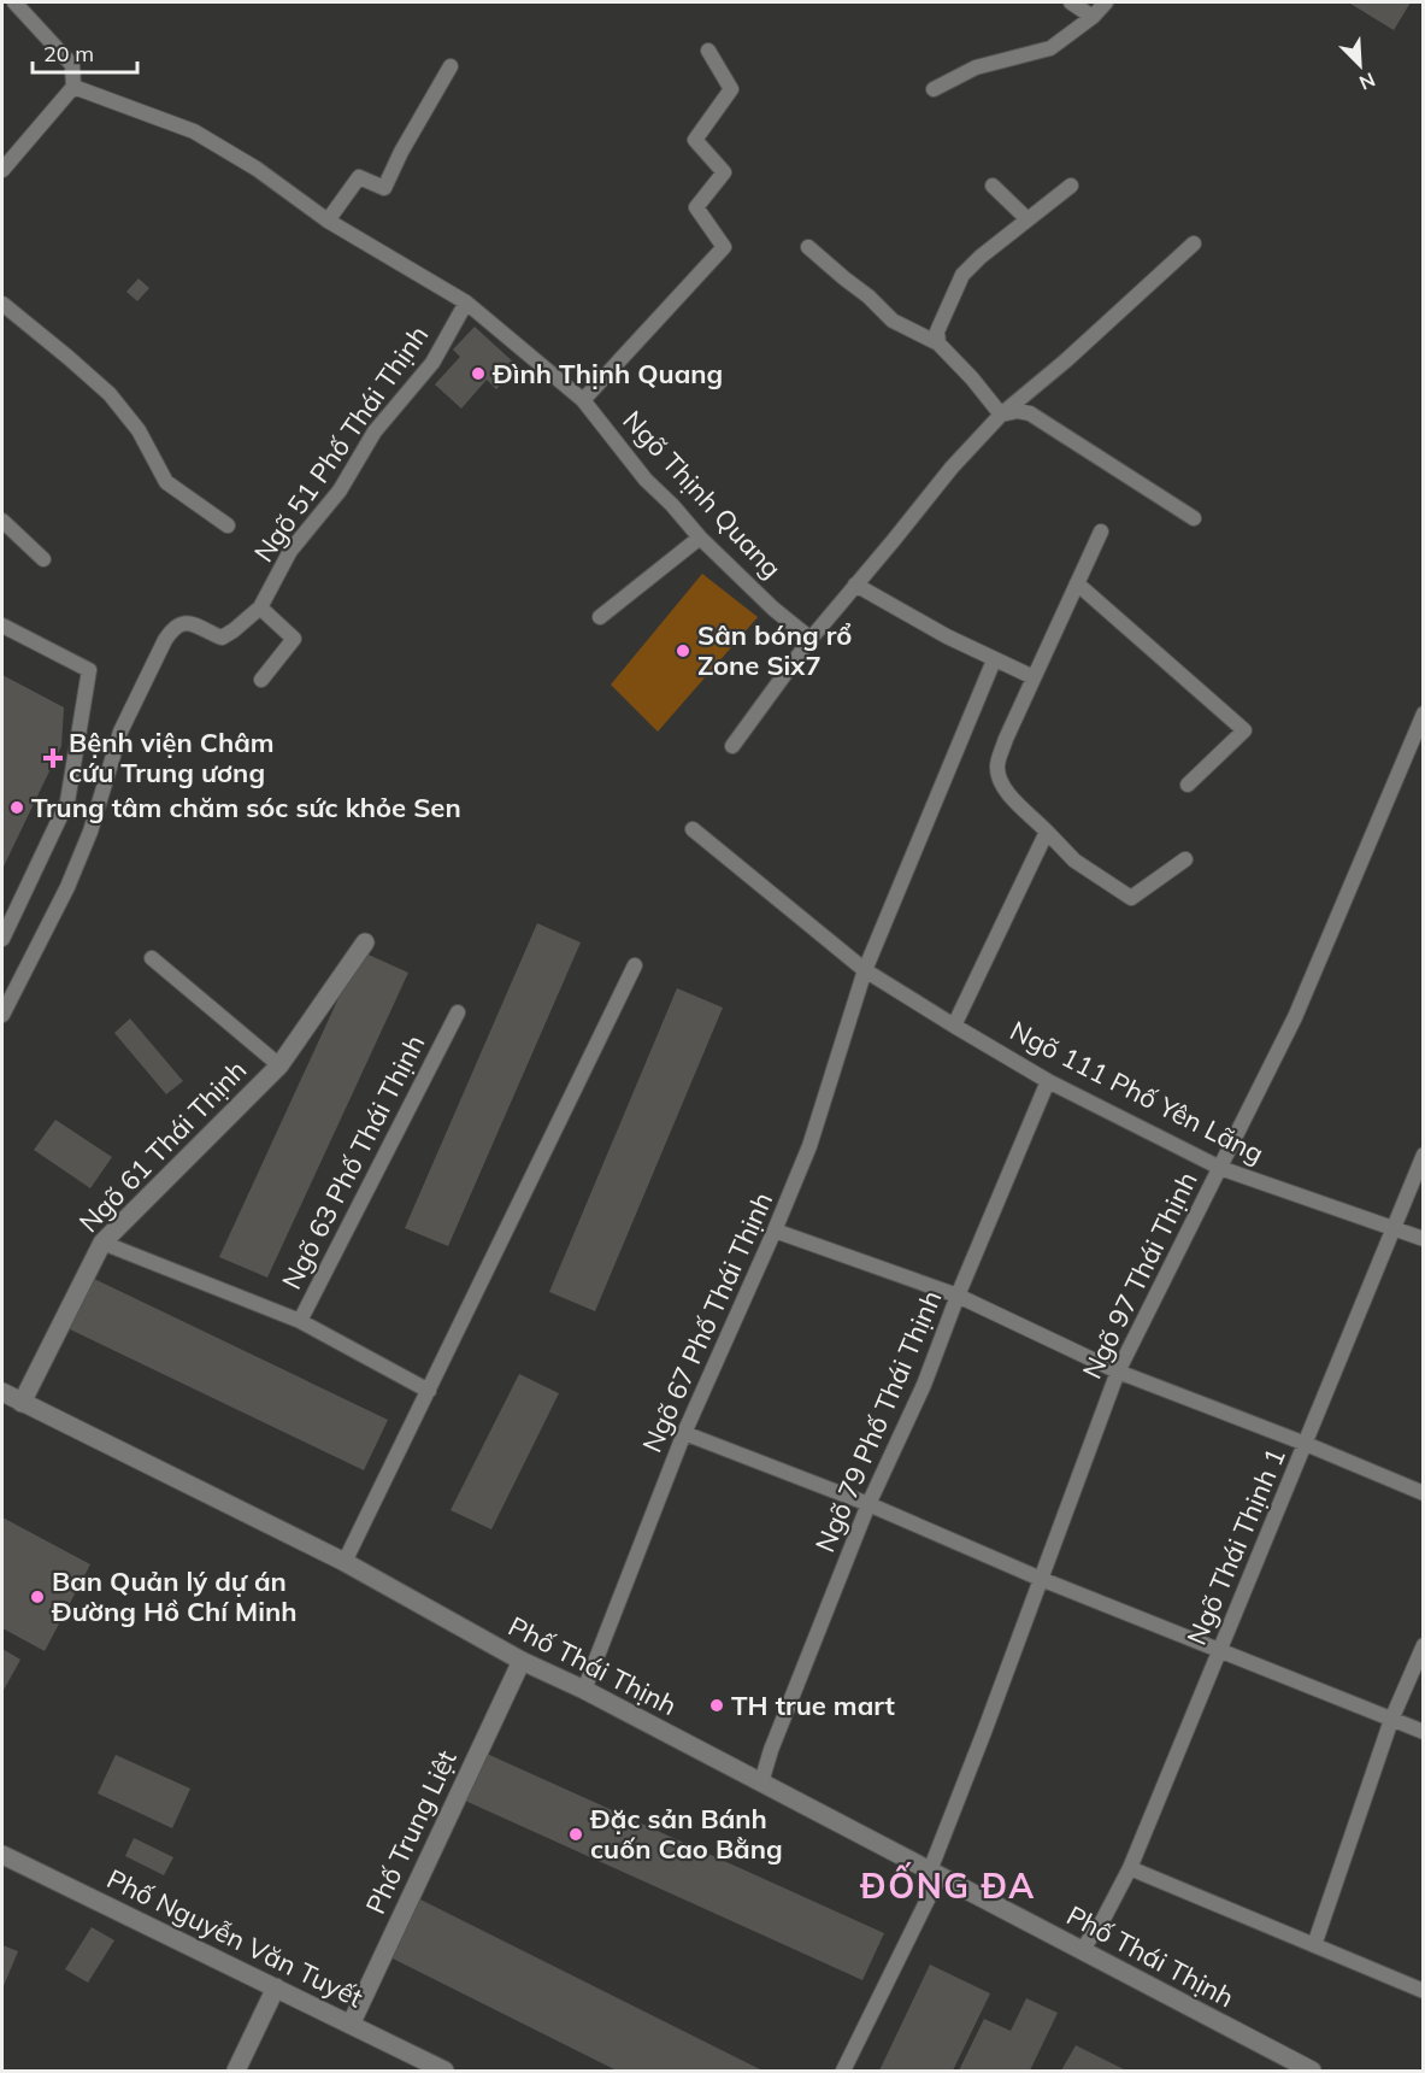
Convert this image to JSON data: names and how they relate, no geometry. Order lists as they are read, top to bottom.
{
  "streets": {
    "street": [
      "Ngõ 61 Thái Thịnh",
      "Phố Thái Thịnh",
      "Phố Trung Liệt",
      "Phố Nguyễn Văn Tuyết"
    ],
    "lane": [
      "Ngõ 51 Phố Thái Thịnh",
      "Ngõ Thịnh Quang",
      "Ngõ 111 Phố Yên Lãng",
      "Ngõ 63 Phố Thái Thịnh",
      "Ngõ 97 Thái Thịnh",
      "Ngõ 67 Phố Thái Thịnh",
      "Ngõ 79 Phố Thái Thịnh",
      "Ngõ Thái Thịnh 1"
    ]
  },
  "crossings": [
    ["Ngõ 51 Phố Thái Thịnh", "Ngõ Thịnh Quang"],
    ["Ngõ 111 Phố Yên Lãng", "Ngõ 97 Thái Thịnh"],
    ["Ngõ 111 Phố Yên Lãng", "Ngõ 79 Phố Thái Thịnh"],
    ["Ngõ 111 Phố Yên Lãng", "Ngõ Thái Thịnh 1"],
    ["Ngõ 61 Thái Thịnh", "Phố Thái Thịnh"],
    ["Ngõ 97 Thái Thịnh", "Phố Thái Thịnh"],
    ["Ngõ 67 Phố Thái Thịnh", "Phố Thái Thịnh"],
    ["Ngõ 79 Phố Thái Thịnh", "Phố Thái Thịnh"],
    ["Ngõ Thái Thịnh 1", "Phố Thái Thịnh"],
    ["Phố Thái Thịnh", "Phố Trung Liệt"],
    ["Phố Trung Liệt", "Phố Nguyễn Văn Tuyết"]
  ],
  "districts": ["ĐỐNG ĐA"],
  "places": {
    "other": [
      "Đình Thịnh Quang",
      "Sân bóng rổ Zone Six7",
      "Trung tâm chăm sóc sức khỏe Sen",
      "Ban Quản lý dự án Đường Hồ Chí Minh",
      "TH true mart",
      "Đặc sản Bánh cuốn Cao Bằng"
    ],
    "health": ["Bệnh viện Châm cứu Trung ương"]
  },
  "scale_bar": "20 m",
  "north": "bottom right"
}
